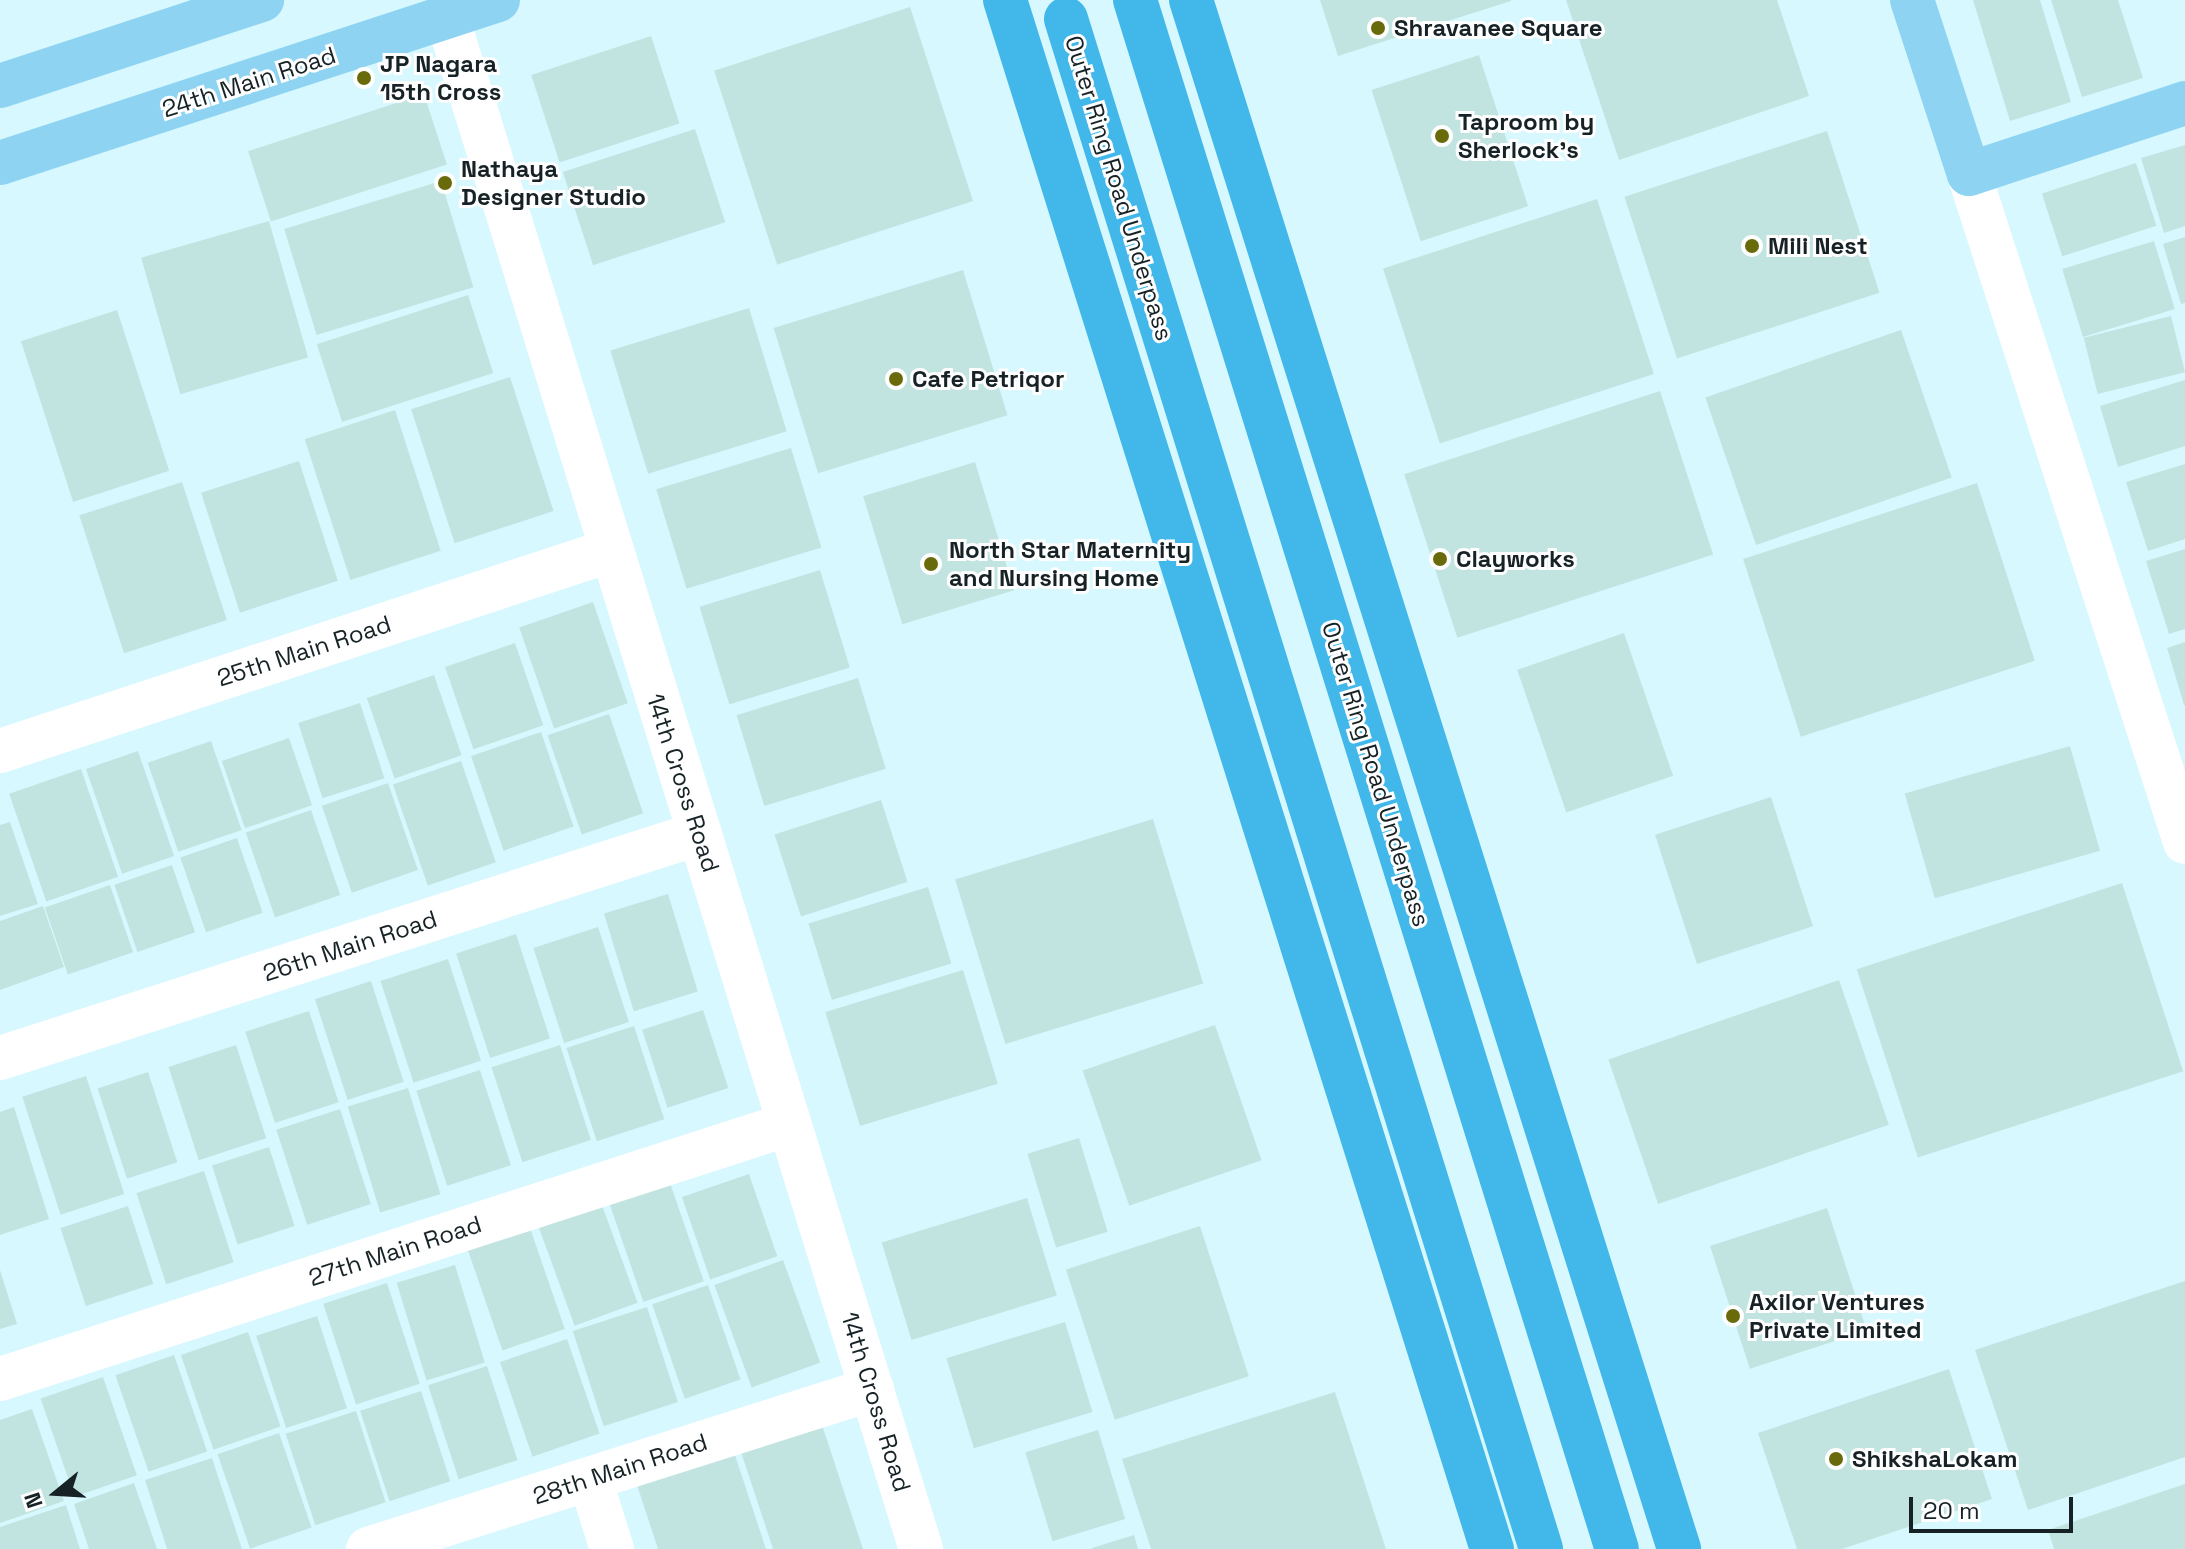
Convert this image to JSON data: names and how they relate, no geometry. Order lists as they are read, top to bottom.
{
  "streets": {
    "highway": ["Outer Ring Road Underpass"],
    "main road": ["24th Main Road"],
    "street": [
      "25th Main Road",
      "14th Cross Road",
      "26th Main Road",
      "27th Main Road",
      "28th Main Road"
    ]
  },
  "crossings": [
    ["24th Main Road", "14th Cross Road"],
    ["25th Main Road", "14th Cross Road"],
    ["14th Cross Road", "26th Main Road"],
    ["14th Cross Road", "27th Main Road"],
    ["14th Cross Road", "28th Main Road"]
  ],
  "places": [
    "Shravanee Square",
    "JP Nagara 15th Cross",
    "Taproom by Sherlock's",
    "Nathaya Designer Studio",
    "Mili Nest",
    "Cafe Petriqor",
    "Clayworks",
    "North Star Maternity and Nursing Home",
    "Axilor Ventures Private Limited",
    "ShikshaLokam"
  ],
  "scale_bar": "20 m",
  "north": "left"
}
